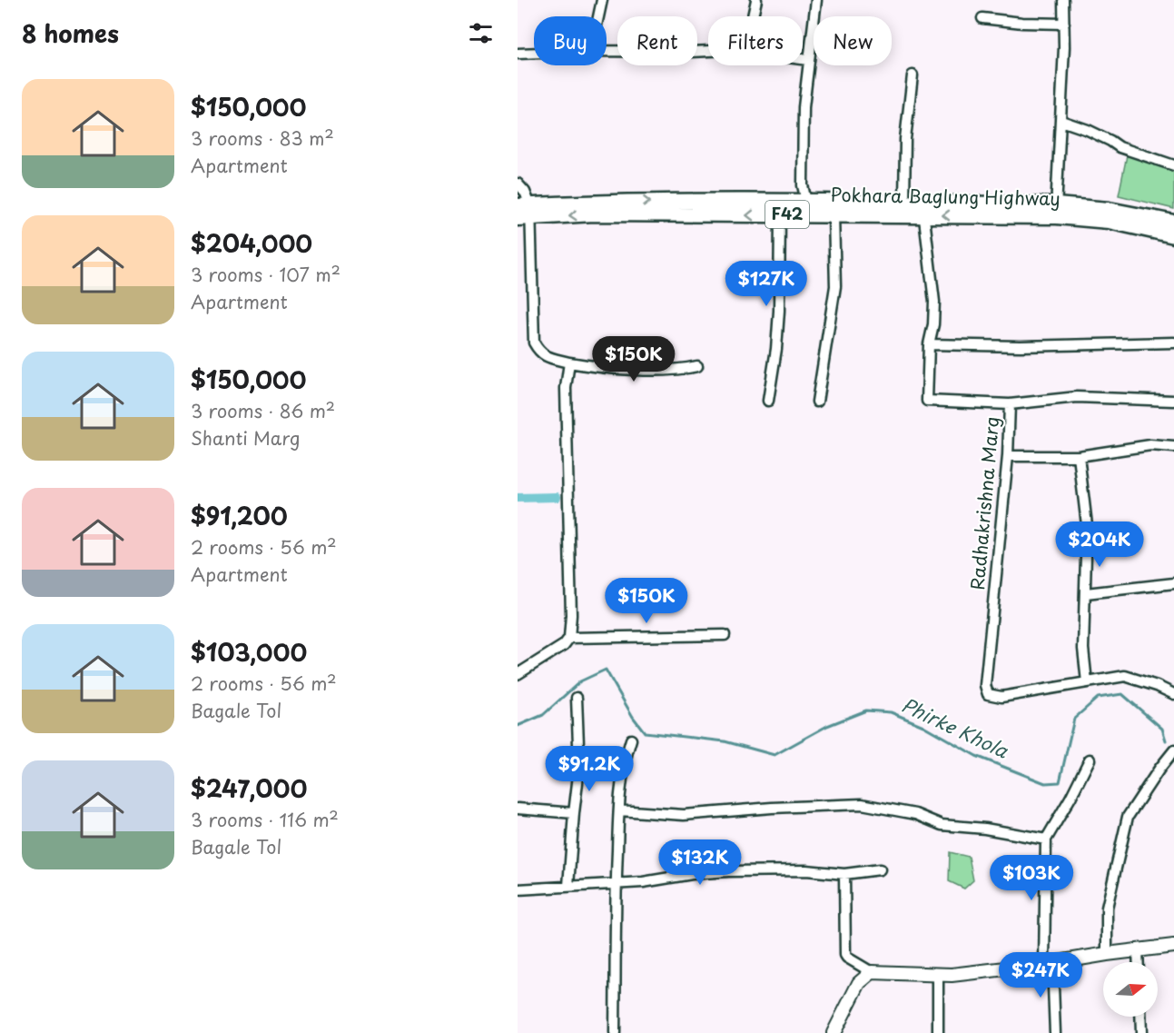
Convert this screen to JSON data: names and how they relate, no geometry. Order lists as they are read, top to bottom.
{
  "streets": {
    "highway": ["Pokhara Baglung Highway", "F42"],
    "street": ["Radhakrishna Marg"]
  },
  "crossings": [
    ["Pokhara Baglung Highway", "Radhakrishna Marg"]
  ],
  "water": ["Phirke Khola"],
  "north": "right",
  "page": {
    "heading": "8 homes",
    "chip": [
      "Buy",
      "Rent",
      "Filters",
      "New"
    ],
    "list": [
      {
        "name": "$150,000",
        "note": "3 rooms · 83 m² · Apartment"
      },
      {
        "name": "$204,000",
        "note": "3 rooms · 107 m² · Apartment"
      },
      {
        "name": "$150,000",
        "note": "3 rooms · 86 m² · Shanti Marg"
      },
      {
        "name": "$91,200",
        "note": "2 rooms · 56 m² · Apartment"
      },
      {
        "name": "$103,000",
        "note": "2 rooms · 56 m² · Bagale Tol"
      },
      {
        "name": "$247,000",
        "note": "3 rooms · 116 m² · Bagale Tol"
      }
    ],
    "price": [
      "$127K",
      "$150K",
      "$204K",
      "$150K",
      "$91.2K",
      "$132K",
      "$103K",
      "$247K"
    ]
  }
}
